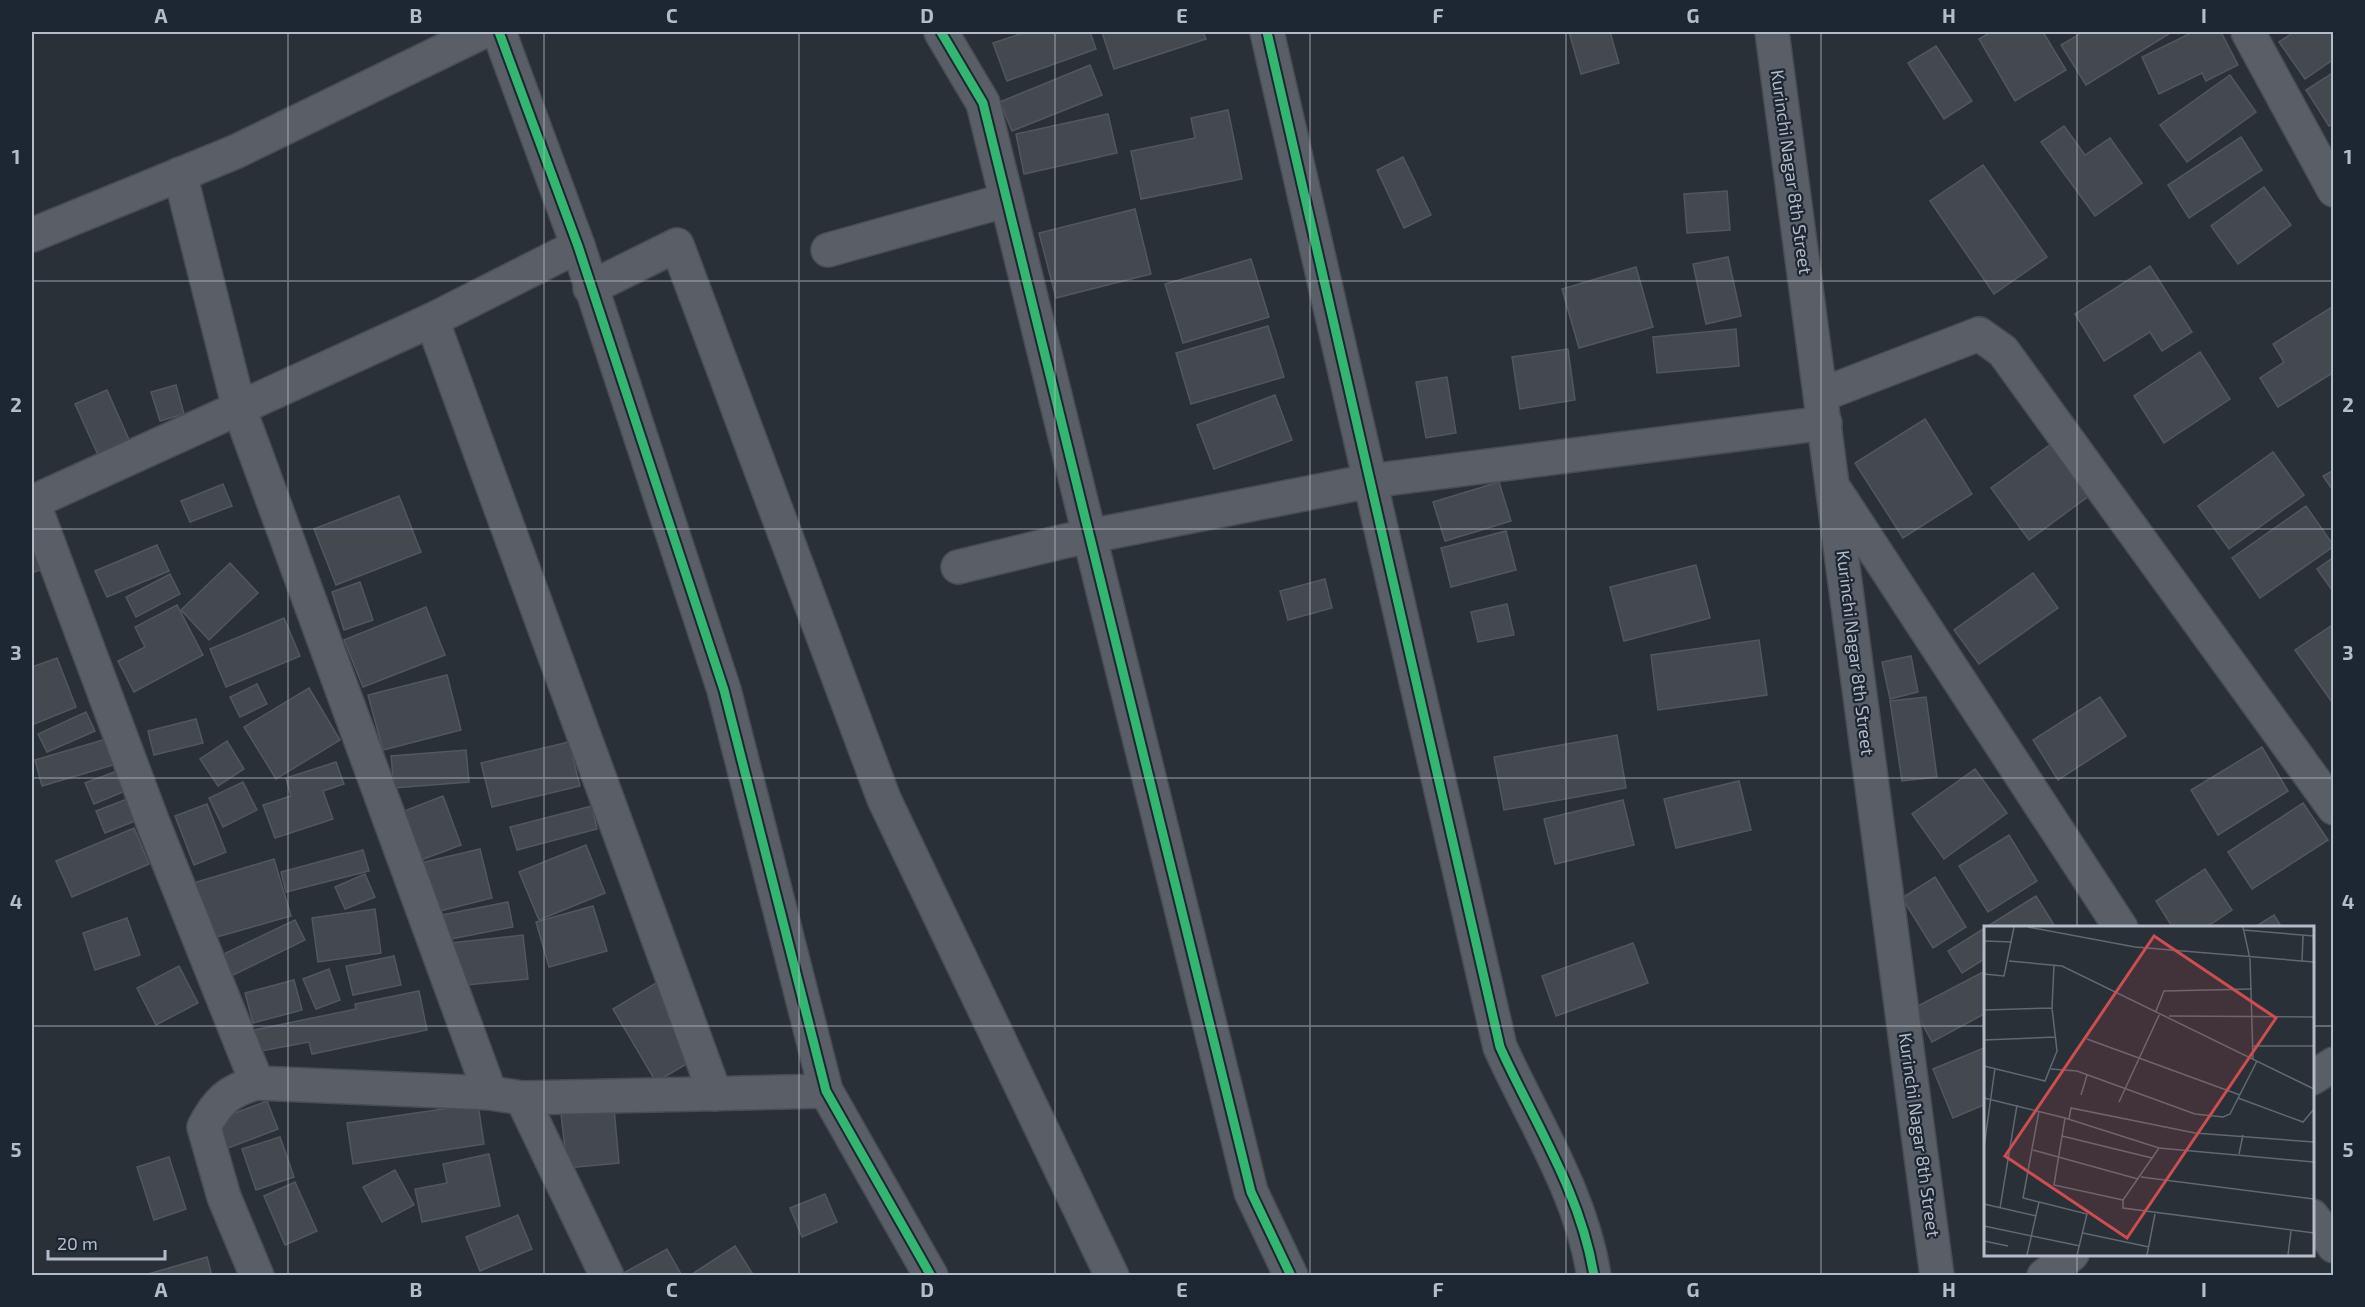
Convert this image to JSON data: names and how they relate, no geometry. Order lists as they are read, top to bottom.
{
  "streets": {
    "street": ["Kurinchi Nagar 8th Street"]
  },
  "scale_bar": "20 m",
  "grid": {
    "columns": [
      "A",
      "B",
      "C",
      "D",
      "E",
      "F",
      "G",
      "H",
      "I"
    ],
    "rows": [
      "1",
      "2",
      "3",
      "4",
      "5"
    ]
  }
}
